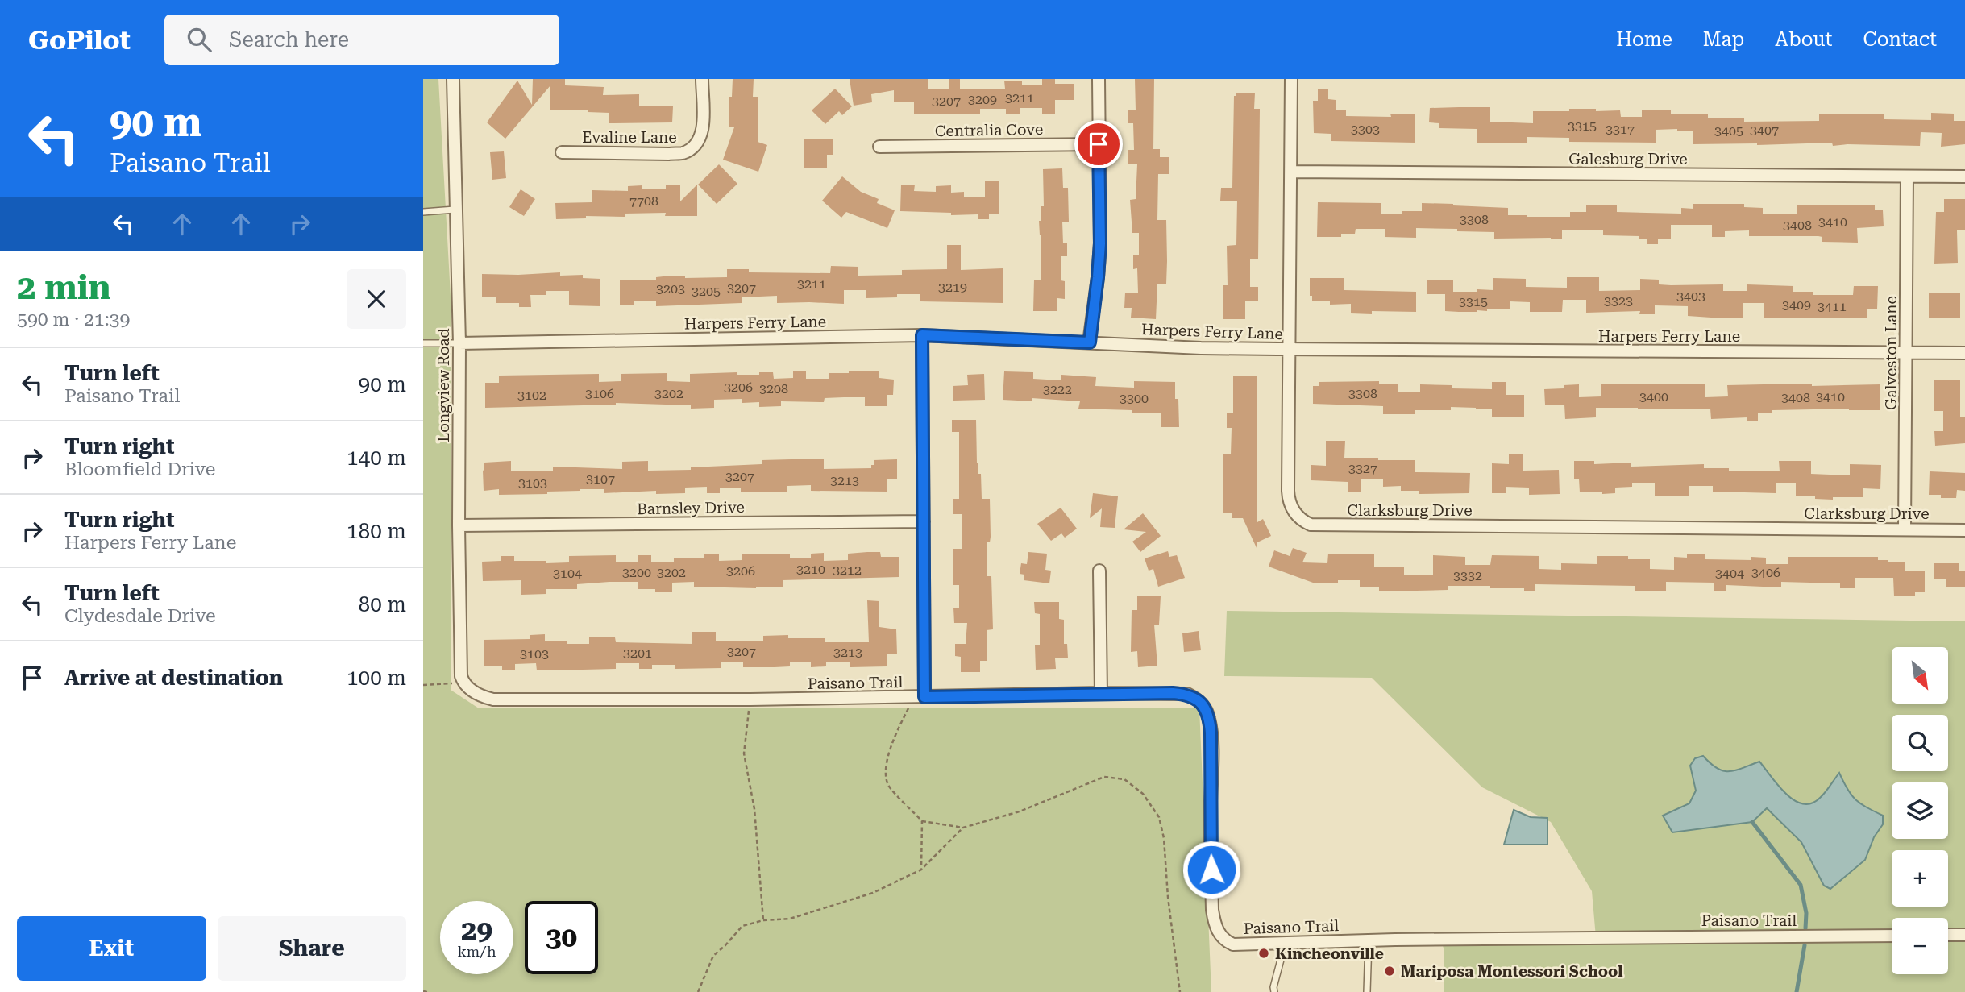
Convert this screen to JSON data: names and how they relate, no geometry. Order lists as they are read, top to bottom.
{
  "streets": {
    "street": [
      "Centralia Cove",
      "Evaline Lane",
      "Galesburg Drive",
      "Harpers Ferry Lane",
      "Galveston Lane",
      "Longview Road",
      "Barnsley Drive",
      "Clarksburg Drive",
      "Paisano Trail"
    ]
  },
  "crossings": [
    ["Galesburg Drive", "Galveston Lane"],
    ["Galesburg Drive", "Clarksburg Drive"],
    ["Harpers Ferry Lane", "Galveston Lane"],
    ["Harpers Ferry Lane", "Longview Road"],
    ["Harpers Ferry Lane", "Clarksburg Drive"],
    ["Galveston Lane", "Clarksburg Drive"],
    ["Longview Road", "Barnsley Drive"],
    ["Longview Road", "Paisano Trail"]
  ],
  "places": ["Kincheonville", "Mariposa Montessori School"],
  "house_numbers": [
    "3211",
    "3209",
    "3207",
    "3315",
    "3303",
    "3317",
    "3407",
    "3405",
    "7708",
    "3308",
    "3410",
    "3408",
    "3211",
    "3219",
    "3207",
    "3203",
    "3205",
    "3403",
    "3323",
    "3315",
    "3409",
    "3411",
    "3206",
    "3208",
    "3222",
    "3106",
    "3202",
    "3308",
    "3102",
    "3400",
    "3410",
    "3408",
    "3300",
    "3327",
    "3207",
    "3107",
    "3213",
    "3103",
    "3210",
    "3212",
    "3206",
    "3200",
    "3202",
    "3406",
    "3104",
    "3404",
    "3332",
    "3207",
    "3213",
    "3201",
    "3103"
  ],
  "north": "bottom right",
  "page": {
    "header": "GoPilot",
    "search": "Search here",
    "nav": [
      "Home",
      "Map",
      "About",
      "Contact"
    ],
    "turn": ["90 m", "Paisano Trail"],
    "heading": ["2 min", "590 m · 21:39"],
    "list": [
      {
        "name": "Turn left",
        "note": "Paisano Trail",
        "value": "90 m"
      },
      {
        "name": "Turn right",
        "note": "Bloomfield Drive",
        "value": "140 m"
      },
      {
        "name": "Turn right",
        "note": "Harpers Ferry Lane",
        "value": "180 m"
      },
      {
        "name": "Turn left",
        "note": "Clydesdale Drive",
        "value": "80 m"
      },
      {
        "name": "Arrive at destination",
        "value": "100 m"
      }
    ],
    "map_buttons": ["+", "−"],
    "speed": "29 km/h",
    "limit": "30",
    "buttons": ["Exit", "Share"]
  }
}
